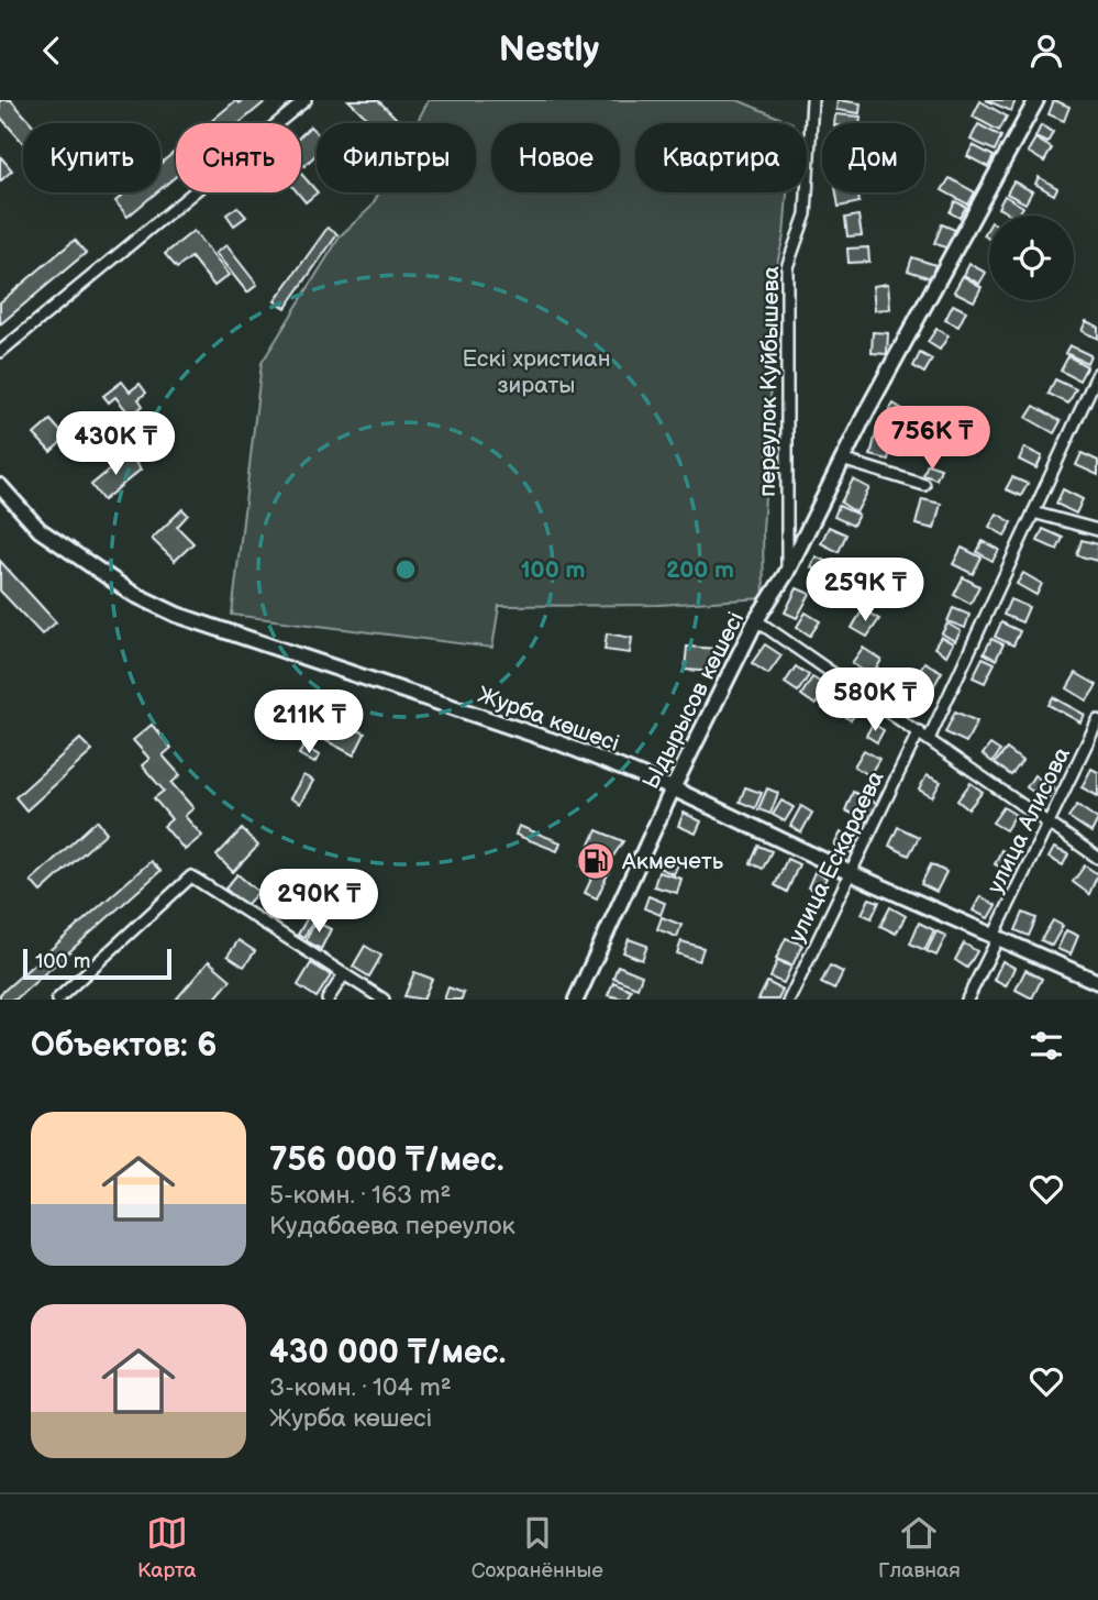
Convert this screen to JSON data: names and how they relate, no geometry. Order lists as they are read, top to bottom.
{
  "streets": {
    "street": [
      "переулок Куйбышева",
      "Ыдырысов көшесі",
      "Журба көшесі",
      "улица Алисова",
      "улица Ескараева"
    ]
  },
  "crossings": [
    ["переулок Куйбышева", "Ыдырысов көшесі"],
    ["Ыдырысов көшесі", "Журба көшесі"],
    ["Журба көшесі", "улица Алисова"],
    ["Журба көшесі", "улица Ескараева"]
  ],
  "parks": ["Ескі христиан зираты"],
  "places": {
    "fuel station": ["Акмечеть"]
  },
  "scale_bar": "100 m",
  "page": {
    "header": "Nestly",
    "chip": [
      "Купить",
      "Снять",
      "Фильтры",
      "Новое",
      "Квартира",
      "Дом"
    ],
    "price": [
      "756K ₸",
      "430K ₸",
      "259K ₸",
      "580K ₸",
      "211K ₸",
      "290K ₸"
    ],
    "scale": "100 m",
    "heading": "Объектов: 6",
    "list": [
      {
        "name": "756 000 ₸/мес.",
        "note": "5-комн. · 163 m² · Кудабаева переулок"
      },
      {
        "name": "430 000 ₸/мес.",
        "note": "3-комн. · 104 m² · Журба көшесі"
      }
    ],
    "tabs": ["Карта", "Сохранённые", "Главная"]
  },
  "rings": ["100 m", "200 m"]
}
